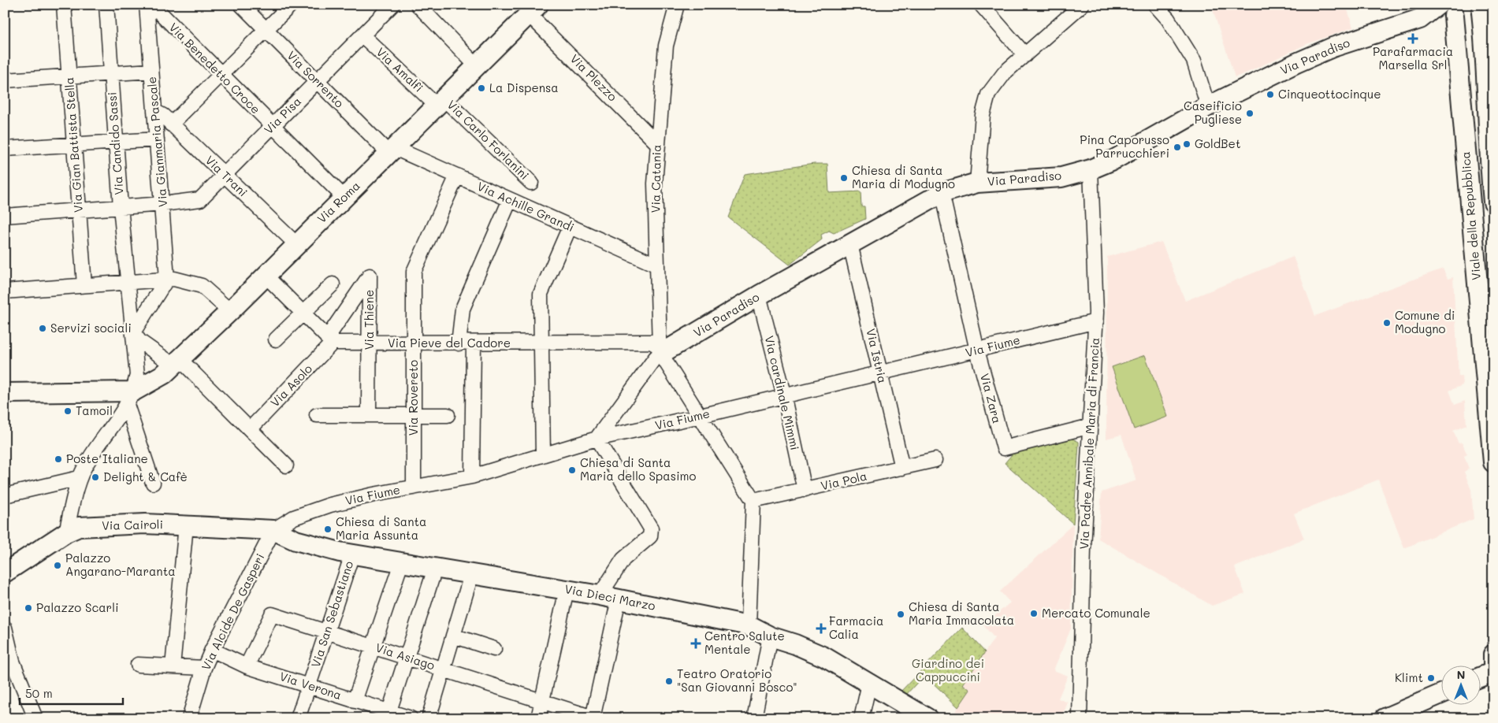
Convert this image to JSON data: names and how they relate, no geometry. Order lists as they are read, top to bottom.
{
  "streets": {
    "street": [
      "Via Paradiso",
      "Via Benedetto Croce",
      "Via Amalfi",
      "Via Plezzo",
      "Via Sorrento",
      "Via Pisa",
      "Via Carlo Forlanini",
      "Via Gianmaria Pascale",
      "Via Candido Sassi",
      "Via Gian Battista Stella",
      "Via Trani",
      "Via Catania",
      "Via Roma",
      "Via Achille Grandi",
      "Viale della Repubblica",
      "Via Thiene",
      "Via Pieve del Cadore",
      "Via Fiume",
      "Via Istria",
      "Via Asolo",
      "Via cardinale Mimmi",
      "Via Rovereto",
      "Via Zara",
      "Via Padre Annibale Maria di Francia",
      "Via Pola",
      "Via Cairoli",
      "Via Dieci Marzo",
      "Via Alcide De Gasperi",
      "Via San Sebastiano",
      "Via Asiago",
      "Via Verona"
    ]
  },
  "crossings": [
    ["Via Paradiso", "Via Catania"],
    ["Via Paradiso", "Viale della Repubblica"],
    ["Via Paradiso", "Via Pieve del Cadore"],
    ["Via Paradiso", "Via Istria"],
    ["Via Paradiso", "Via cardinale Mimmi"],
    ["Via Paradiso", "Via Zara"],
    ["Via Paradiso", "Via Padre Annibale Maria di Francia"],
    ["Via Benedetto Croce", "Via Pisa"],
    ["Via Benedetto Croce", "Via Roma"],
    ["Via Amalfi", "Via Pisa"],
    ["Via Amalfi", "Via Carlo Forlanini"],
    ["Via Amalfi", "Via Roma"],
    ["Via Plezzo", "Via Catania"],
    ["Via Plezzo", "Via Roma"],
    ["Via Sorrento", "Via Pisa"],
    ["Via Sorrento", "Via Roma"],
    ["Via Sorrento", "Via Achille Grandi"],
    ["Via Pisa", "Via Gianmaria Pascale"],
    ["Via Pisa", "Via Candido Sassi"],
    ["Via Pisa", "Via Gian Battista Stella"],
    ["Via Pisa", "Via Trani"],
    ["Via Carlo Forlanini", "Via Roma"],
    ["Via Gianmaria Pascale", "Via Trani"],
    ["Via Candido Sassi", "Via Roma"],
    ["Via Trani", "Via Roma"],
    ["Via Catania", "Via Achille Grandi"],
    ["Via Catania", "Via Pieve del Cadore"],
    ["Via Roma", "Via Achille Grandi"],
    ["Via Achille Grandi", "Via Rovereto"],
    ["Via Thiene", "Via Pieve del Cadore"],
    ["Via Thiene", "Via Asolo"],
    ["Via Pieve del Cadore", "Via Asolo"],
    ["Via Pieve del Cadore", "Via Rovereto"],
    ["Via Fiume", "Via Istria"],
    ["Via Fiume", "Via cardinale Mimmi"],
    ["Via Fiume", "Via Rovereto"],
    ["Via Fiume", "Via Zara"],
    ["Via Fiume", "Via Padre Annibale Maria di Francia"],
    ["Via Fiume", "Via Cairoli"],
    ["Via Fiume", "Via Dieci Marzo"],
    ["Via Fiume", "Via Alcide De Gasperi"],
    ["Via Istria", "Via Pola"],
    ["Via cardinale Mimmi", "Via Pola"],
    ["Via Zara", "Via Padre Annibale Maria di Francia"],
    ["Via Cairoli", "Via Dieci Marzo"],
    ["Via Cairoli", "Via Alcide De Gasperi"],
    ["Via Dieci Marzo", "Via Alcide De Gasperi"],
    ["Via Dieci Marzo", "Via San Sebastiano"],
    ["Via Alcide De Gasperi", "Via Verona"],
    ["Via San Sebastiano", "Via Asiago"],
    ["Via San Sebastiano", "Via Verona"],
    ["Via Asiago", "Via Verona"]
  ],
  "parks": ["Giardino dei Cappuccini"],
  "places": {
    "health": ["Parafarmacia Marsella Srl", "Farmacia Calia", "Centro Salute Mentale"],
    "other": [
      "La Dispensa",
      "Cinqueottocinque",
      "Caseificio Pugliese",
      "GoldBet",
      "Pina Caporusso Parrucchieri",
      "Chiesa di Santa Maria di Modugno",
      "Comune di Modugno",
      "Servizi sociali",
      "Tamoil",
      "Poste Italiane",
      "Chiesa di Santa Maria dello Spasimo",
      "Delight & Cafè",
      "Chiesa di Santa Maria Assunta",
      "Palazzo Angarano-Maranta",
      "Palazzo Scarli",
      "Mercato Comunale",
      "Chiesa di Santa Maria Immacolata",
      "Klimt",
      "Teatro Oratorio \"San Giovanni Bosco\""
    ]
  },
  "scale_bar": "50 m",
  "north": "top"
}
